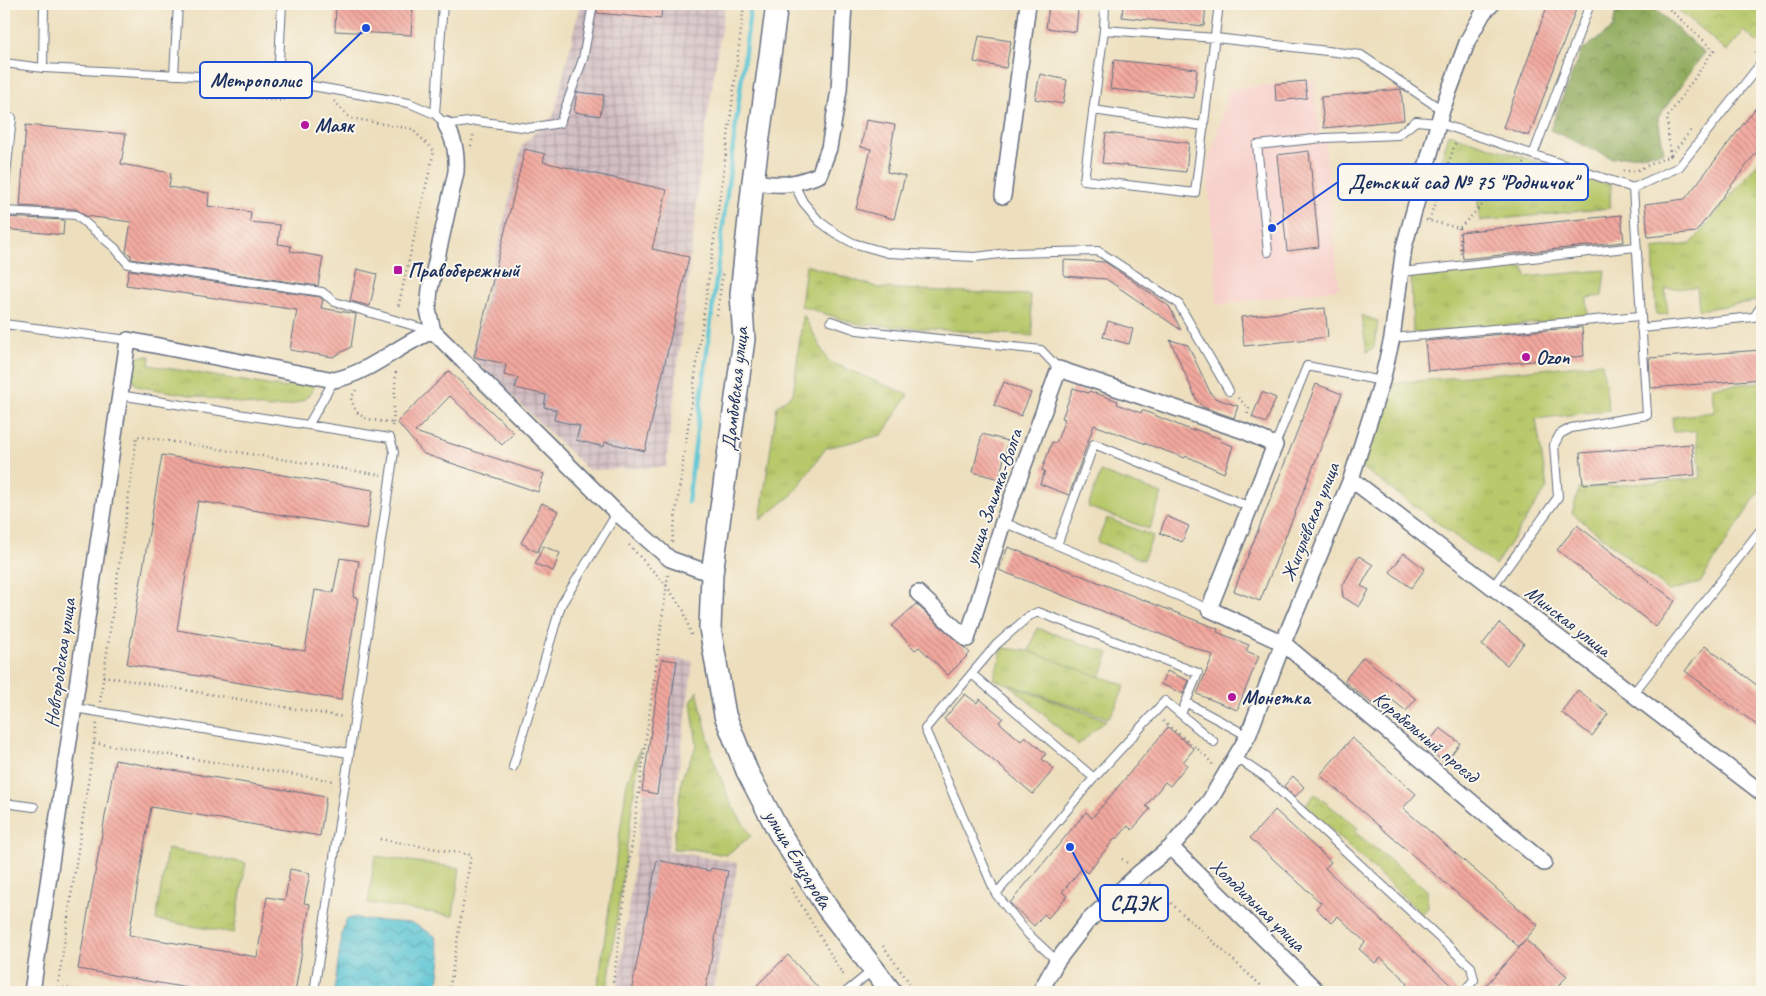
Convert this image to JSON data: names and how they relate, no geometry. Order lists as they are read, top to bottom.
{
  "streets": {
    "street": [
      "Дамбовская улица",
      "улица Заимка-Волга",
      "Жигулёвская улица",
      "Минская улица",
      "Новгородская улица",
      "Корабельный проезд",
      "улица Елизарова",
      "Холодильная улица"
    ]
  },
  "crossings": [
    ["Дамбовская улица", "улица Елизарова"],
    ["Жигулёвская улица", "Минская улица"],
    ["Жигулёвская улица", "Корабельный проезд"],
    ["Жигулёвская улица", "Холодильная улица"]
  ],
  "places": {
    "other": [
      "Метрополис",
      "Маяк",
      "Детский сад № 75 \"Родничок\"",
      "Ozon",
      "Монетка",
      "СДЭК"
    ],
    "transit": ["Правобережный"]
  }
}
